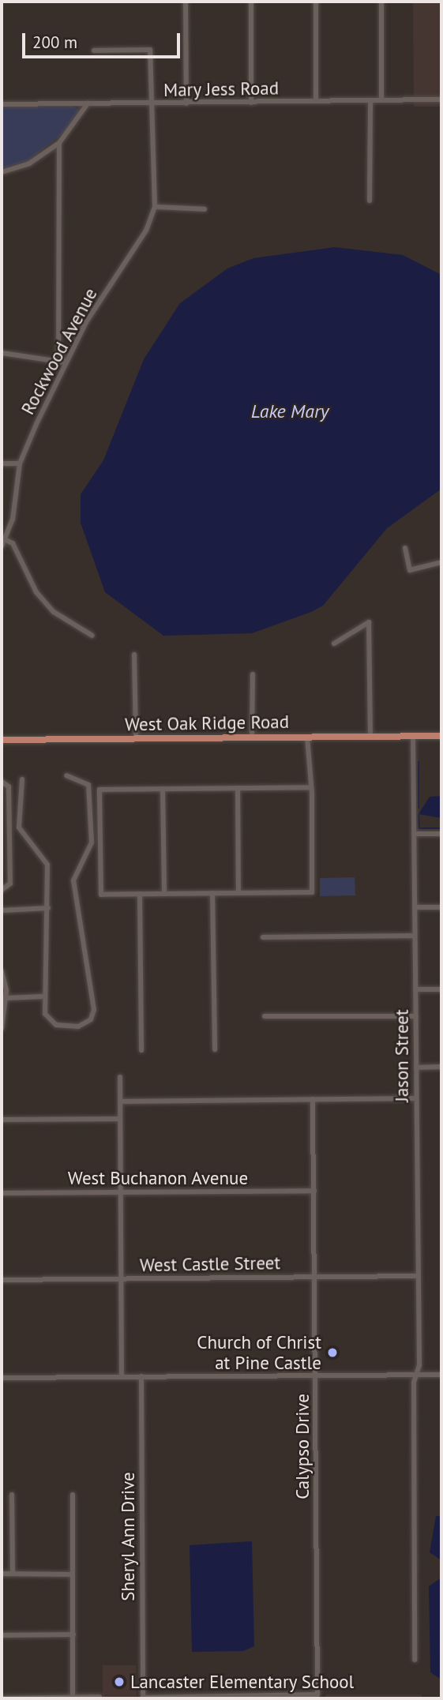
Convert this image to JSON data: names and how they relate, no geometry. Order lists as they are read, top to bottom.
{
  "streets": {
    "main road": ["West Oak Ridge Road"],
    "street": [
      "Mary Jess Road",
      "Rockwood Avenue",
      "Jason Street",
      "West Buchanon Avenue",
      "West Castle Street",
      "Calypso Drive",
      "Sheryl Ann Drive"
    ]
  },
  "crossings": [
    ["West Oak Ridge Road", "Jason Street"],
    ["Jason Street", "West Castle Street"],
    ["West Buchanon Avenue", "Calypso Drive"],
    ["West Castle Street", "Calypso Drive"],
    ["Calypso Drive", "Sheryl Ann Drive"]
  ],
  "water": ["Lake Mary"],
  "places": ["Church of Christ at Pine Castle", "Lancaster Elementary School"],
  "scale_bar": "200 m"
}
